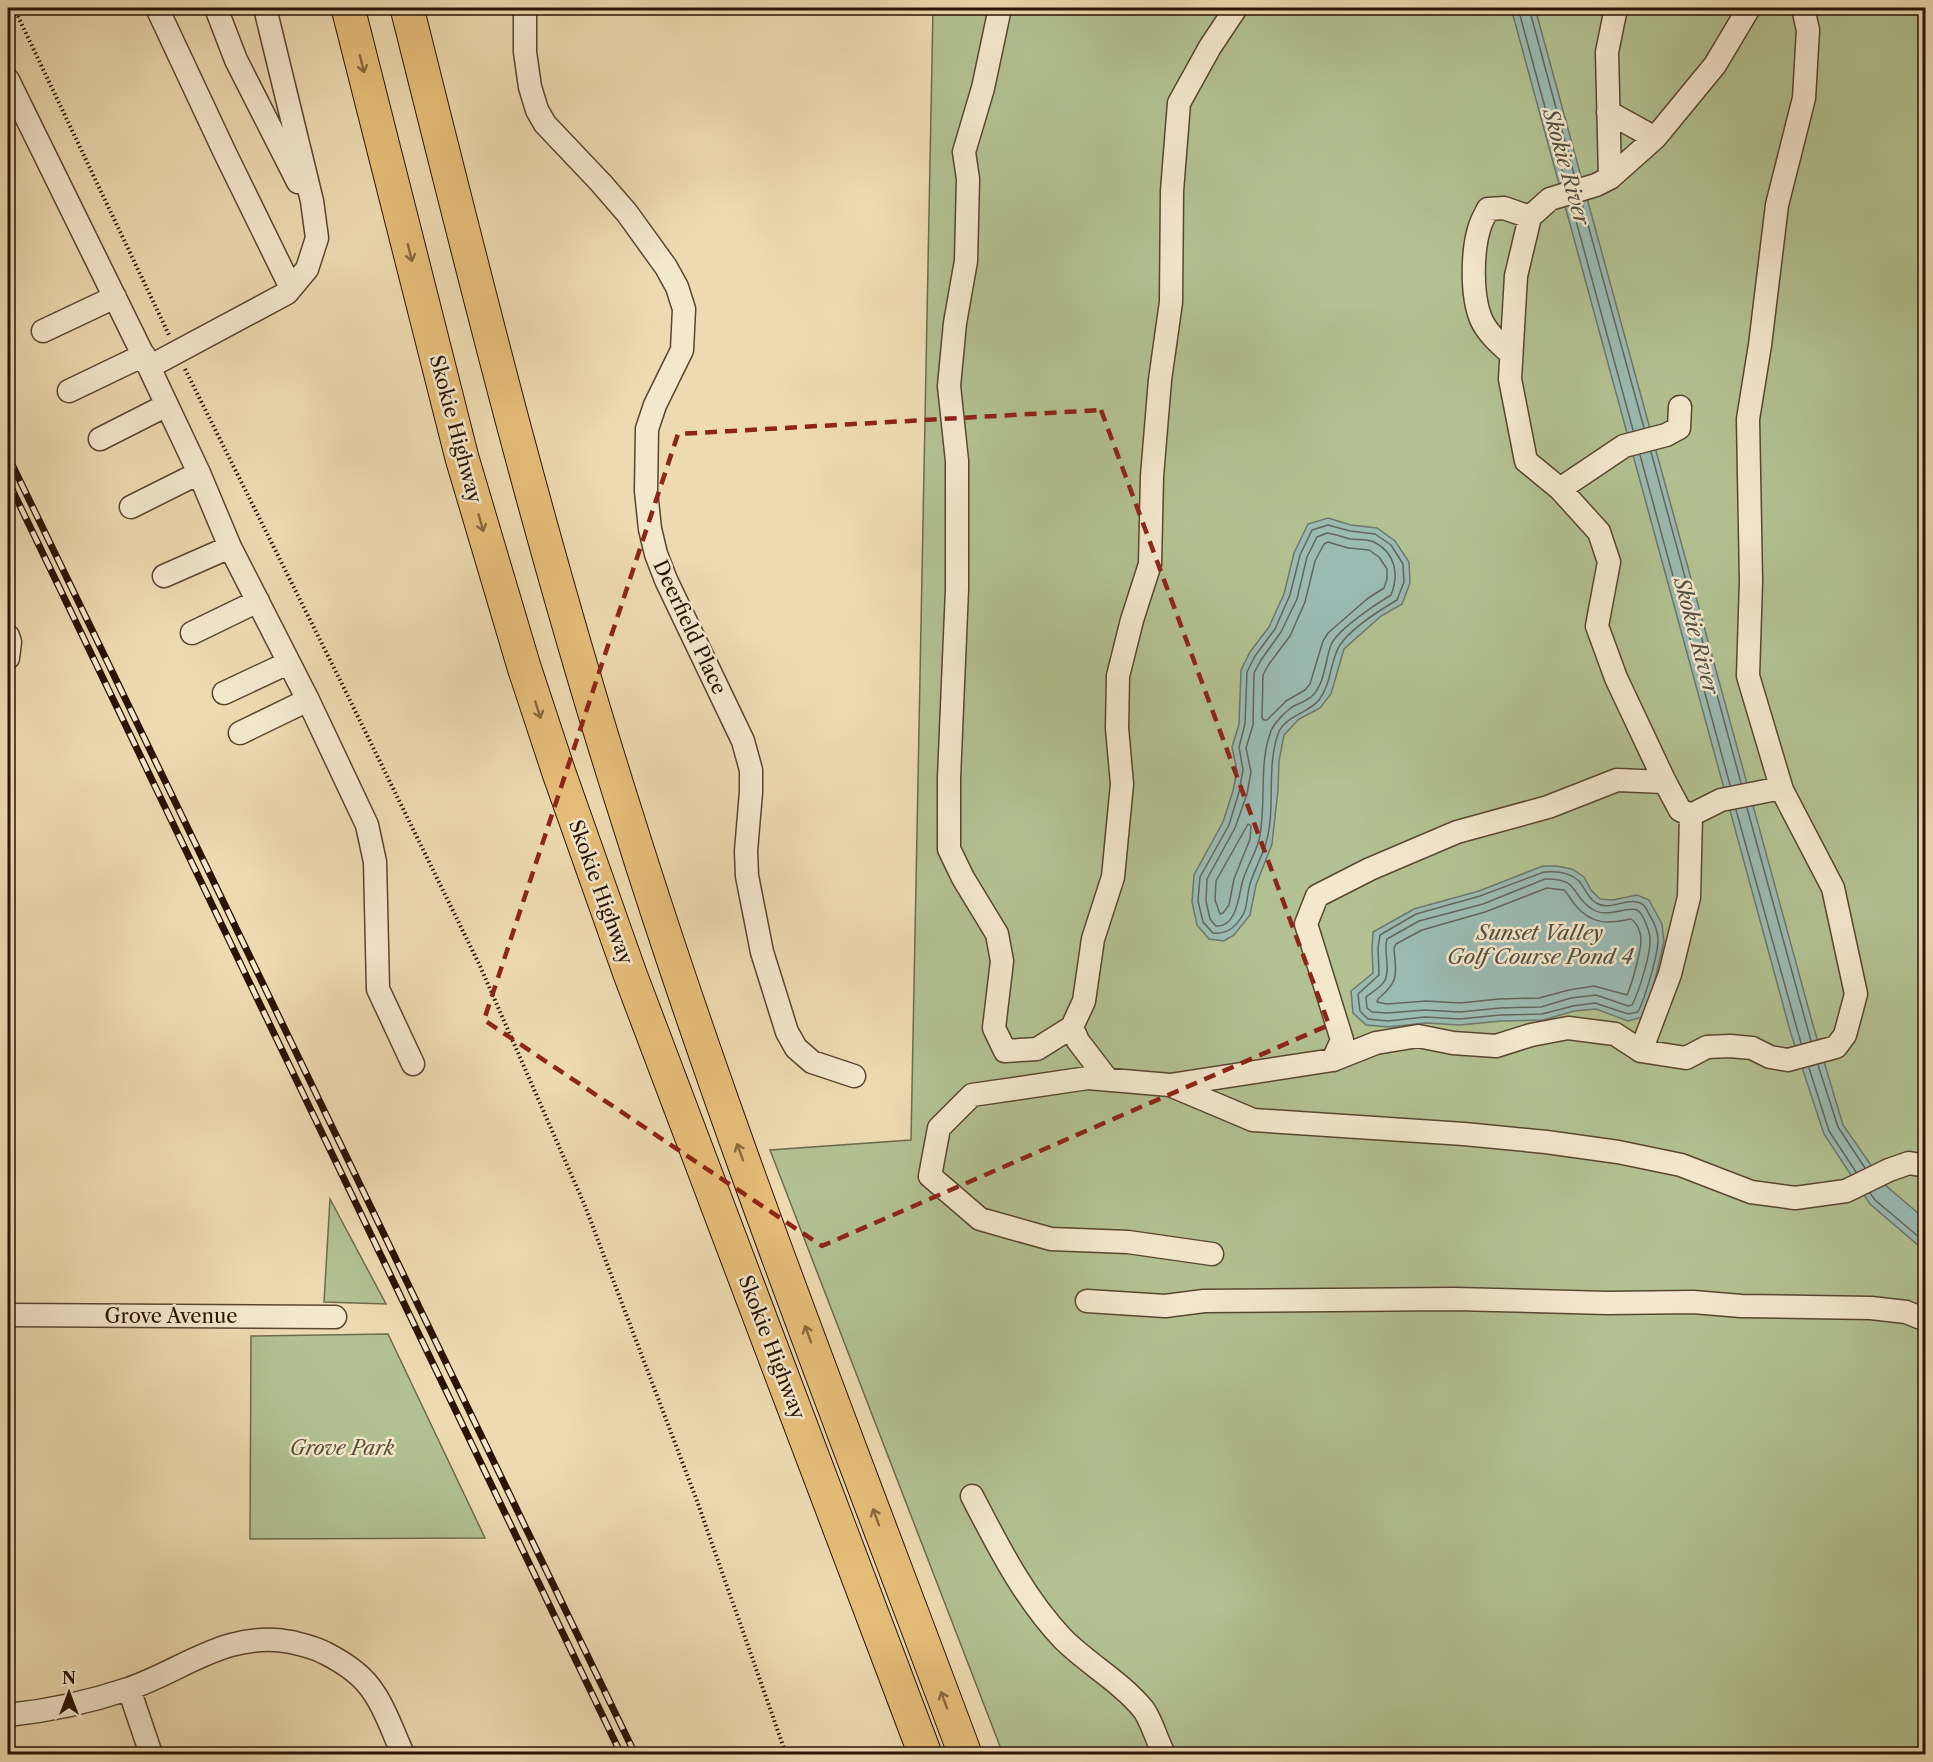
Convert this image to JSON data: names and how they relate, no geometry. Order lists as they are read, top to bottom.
{
  "streets": {
    "highway": ["Skokie Highway"],
    "street": ["Deerfield Place", "Grove Avenue"]
  },
  "water": ["Skokie River", "Sunset Valley Golf Course Pond 4"],
  "parks": ["Grove Park"],
  "north": "top"
}
